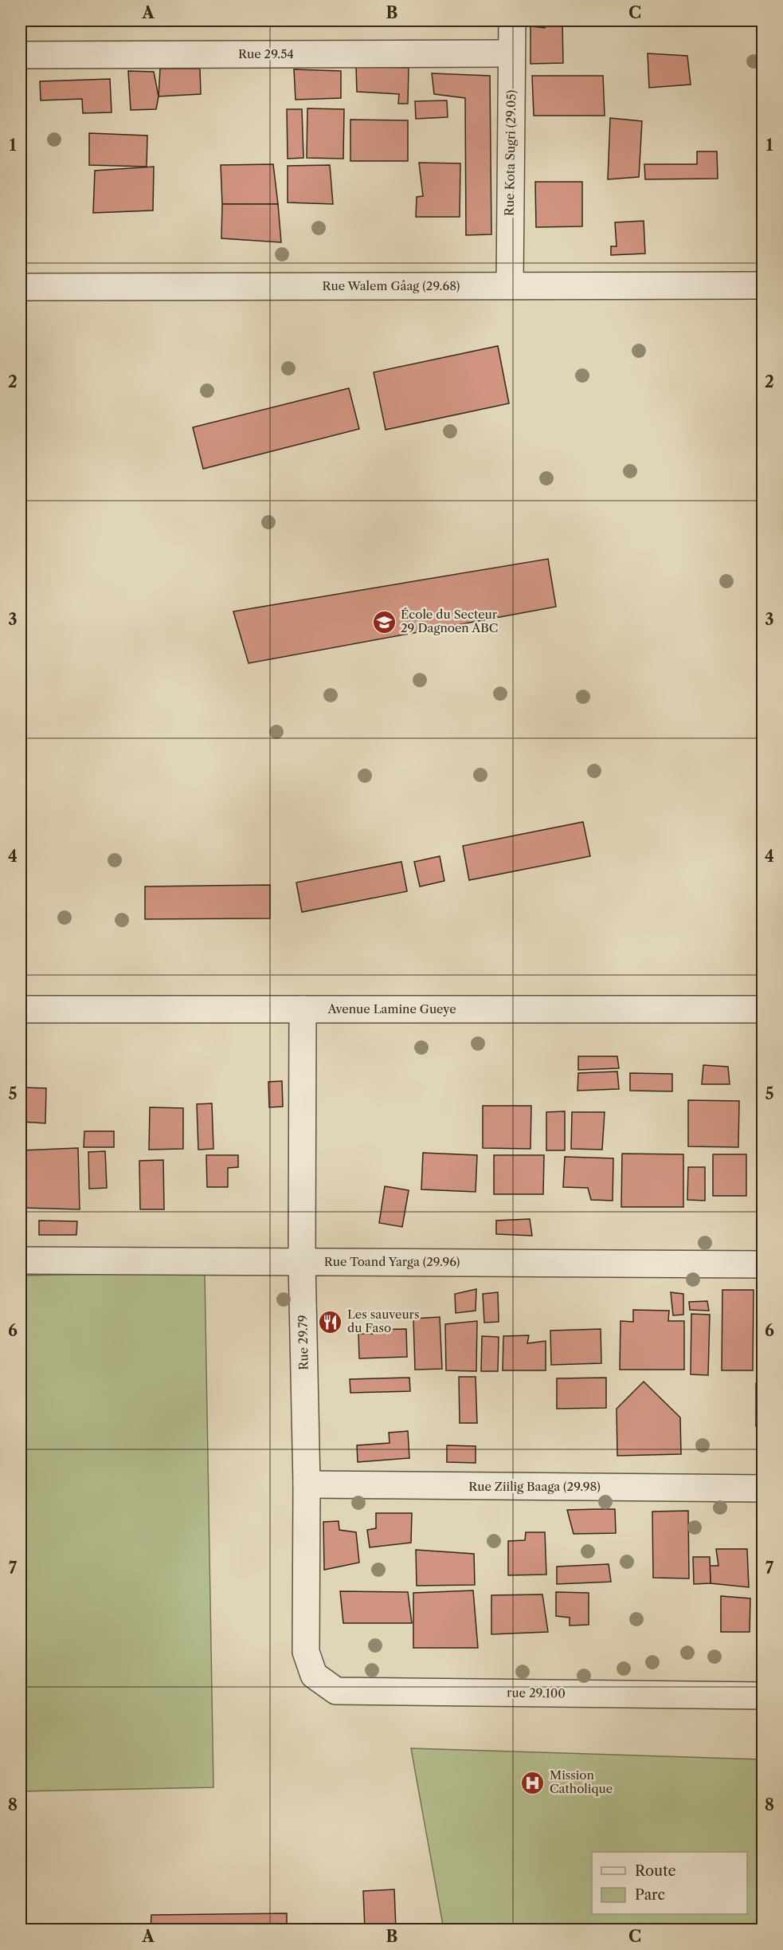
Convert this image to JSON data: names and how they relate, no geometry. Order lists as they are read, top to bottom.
{
  "streets": {
    "street": [
      "Rue 29.54",
      "Rue Kota Sugri (29.05)",
      "Rue Walem Gâag (29.68)",
      "Avenue Lamine Gueye",
      "Rue Toand Yarga (29.96)",
      "Rue 29.79",
      "Rue Ziilig Baaga (29.98)",
      "rue 29.100"
    ]
  },
  "crossings": [
    ["Rue 29.54", "Rue Kota Sugri (29.05)"],
    ["Rue Kota Sugri (29.05)", "Rue Walem Gâag (29.68)"],
    ["Avenue Lamine Gueye", "Rue 29.79"],
    ["Rue Toand Yarga (29.96)", "Rue 29.79"],
    ["Rue 29.79", "Rue Ziilig Baaga (29.98)"],
    ["Rue 29.79", "rue 29.100"]
  ],
  "places": {
    "school or university": ["École du Secteur 29 Dagnoen ABC"],
    "restaurant": ["Les sauveurs du Faso"],
    "hospital": ["Mission Catholique"]
  },
  "legend": ["Route", "Parc"],
  "grid": {
    "columns": ["A", "B", "C"],
    "rows": [
      "1",
      "2",
      "3",
      "4",
      "5",
      "6",
      "7",
      "8"
    ]
  }
}
